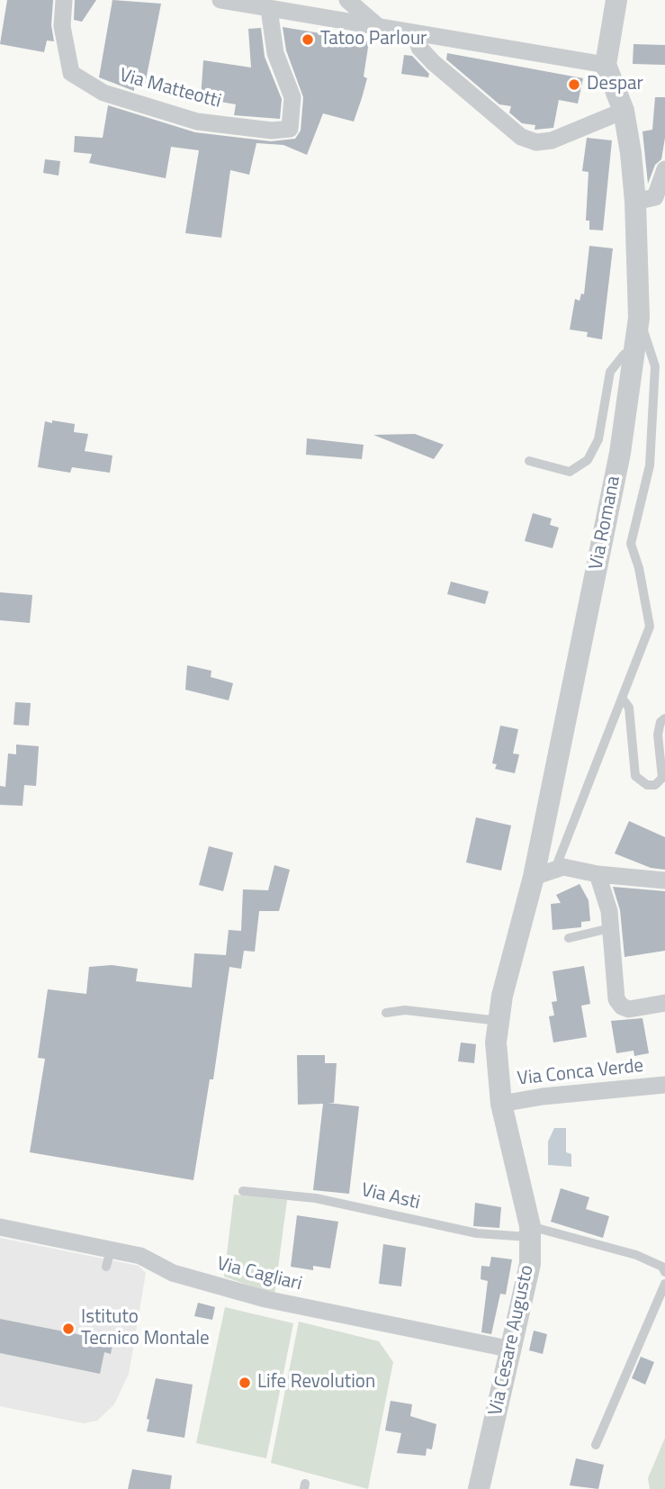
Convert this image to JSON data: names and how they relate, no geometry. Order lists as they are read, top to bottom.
{
  "streets": {
    "street": [
      "Via Matteotti",
      "Via Romana",
      "Via Conca Verde",
      "Via Cagliari",
      "Via Cesare Augusto"
    ],
    "lane": ["Via Asti"]
  },
  "crossings": [
    ["Via Romana", "Via Cesare Augusto"],
    ["Via Conca Verde", "Via Cesare Augusto"],
    ["Via Asti", "Via Cesare Augusto"],
    ["Via Cagliari", "Via Cesare Augusto"]
  ],
  "places": [
    "Tatoo Parlour",
    "Despar",
    "Istituto Tecnico Montale",
    "Life Revolution"
  ]
}
